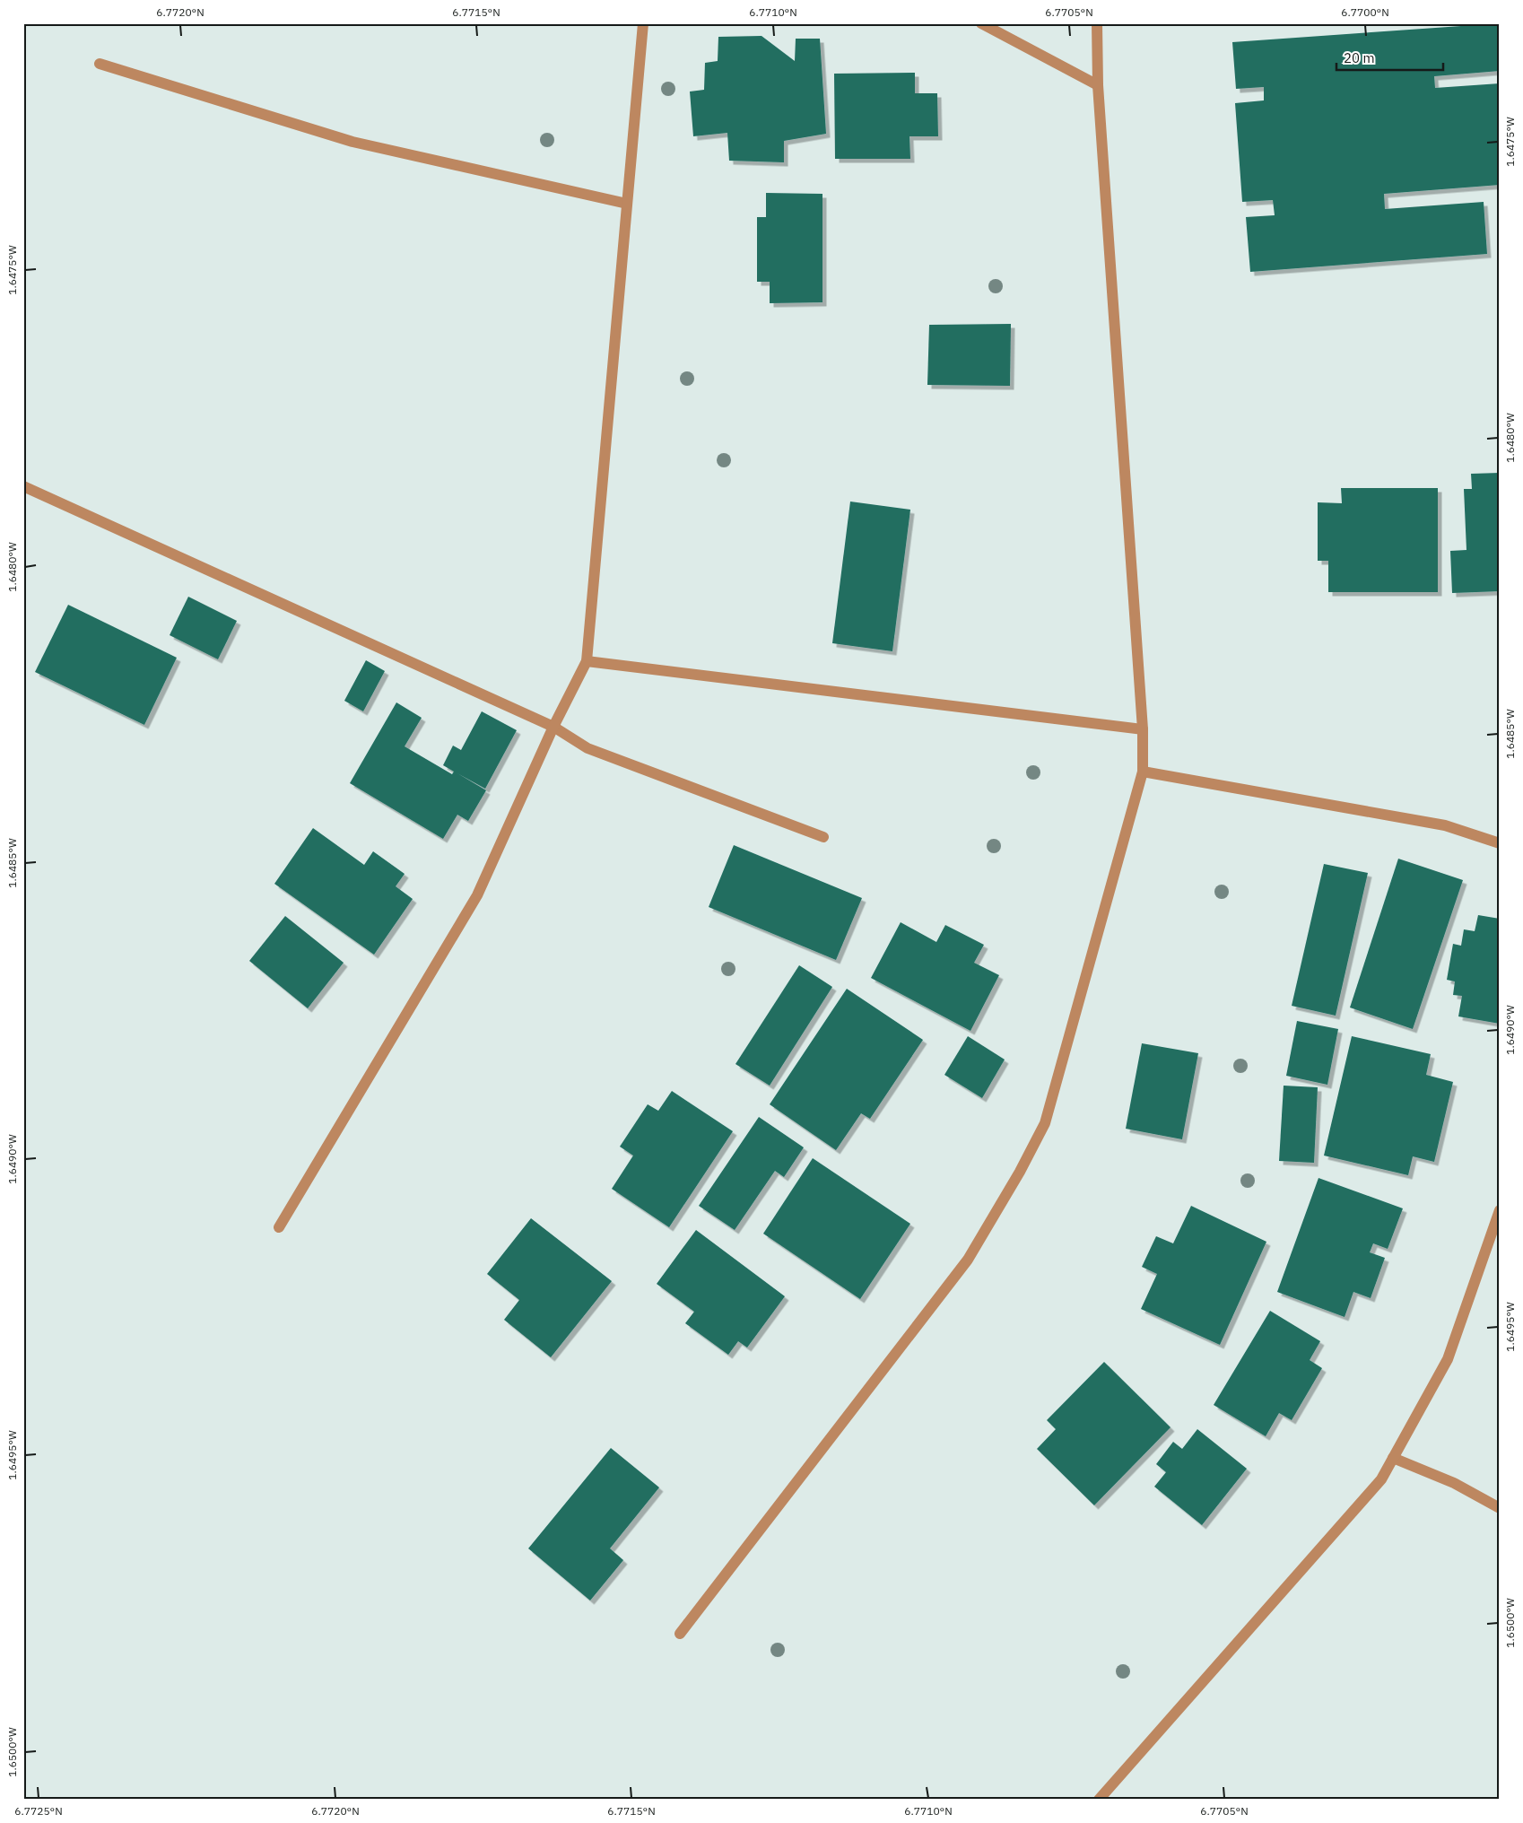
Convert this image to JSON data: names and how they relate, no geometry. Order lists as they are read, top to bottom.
{
  "scale_bar": "20 m",
  "coordinates": [
    "6.7720°N",
    "6.7715°N",
    "6.7710°N",
    "6.7705°N",
    "6.7700°N",
    "1.6475°W",
    "1.6480°W",
    "1.6485°W",
    "1.6490°W",
    "1.6495°W",
    "1.6500°W",
    "6.7725°N"
  ]
}
